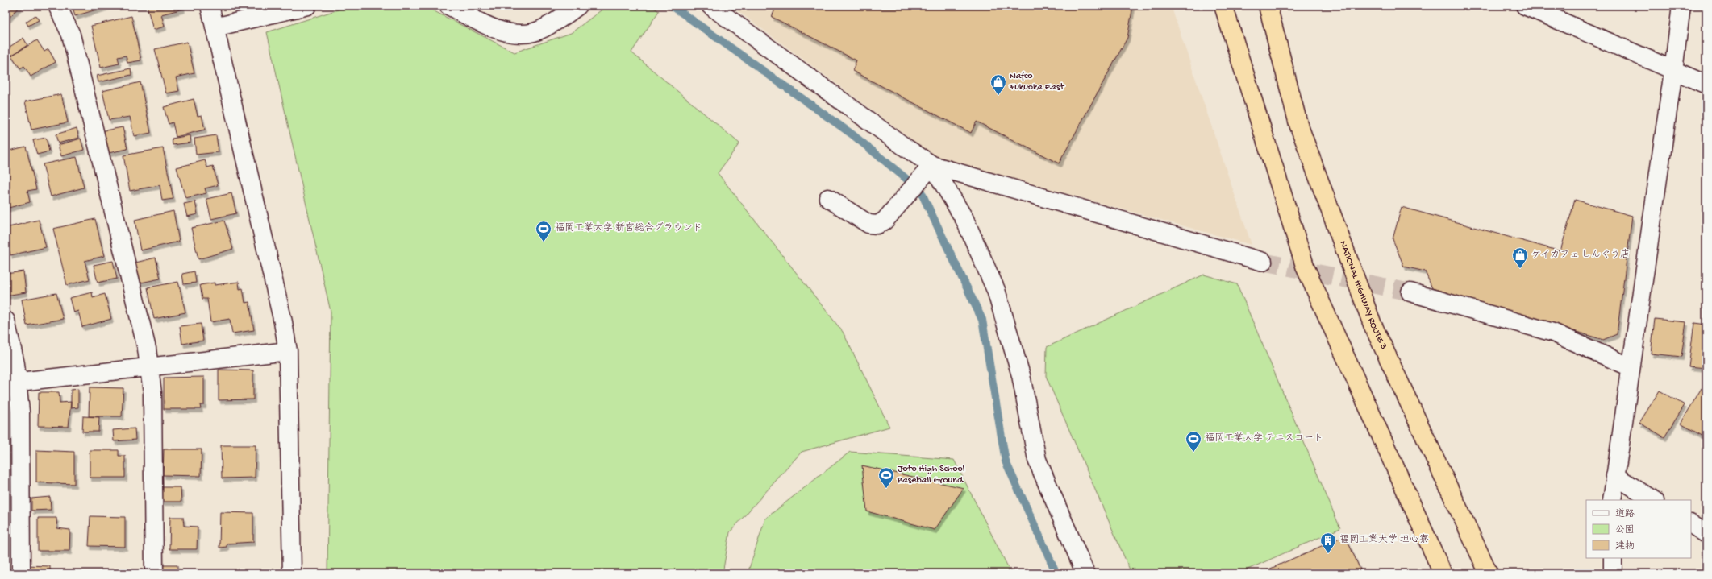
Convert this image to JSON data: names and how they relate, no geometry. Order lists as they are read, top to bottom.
{
  "streets": {
    "highway": ["NATIONAL HIGHWAY ROUTE 3"]
  },
  "places": {
    "shop": ["Nafco Fukuoka East", "ケイカフェ しんぐう店"],
    "sports": ["福岡工業大学 新宮総合グラウンド", "福岡工業大学 テニスコート", "Joto High School Baseball Ground"],
    "building": ["福岡工業大学 坦心寮"]
  },
  "legend": ["道路", "公園", "建物"]
}
